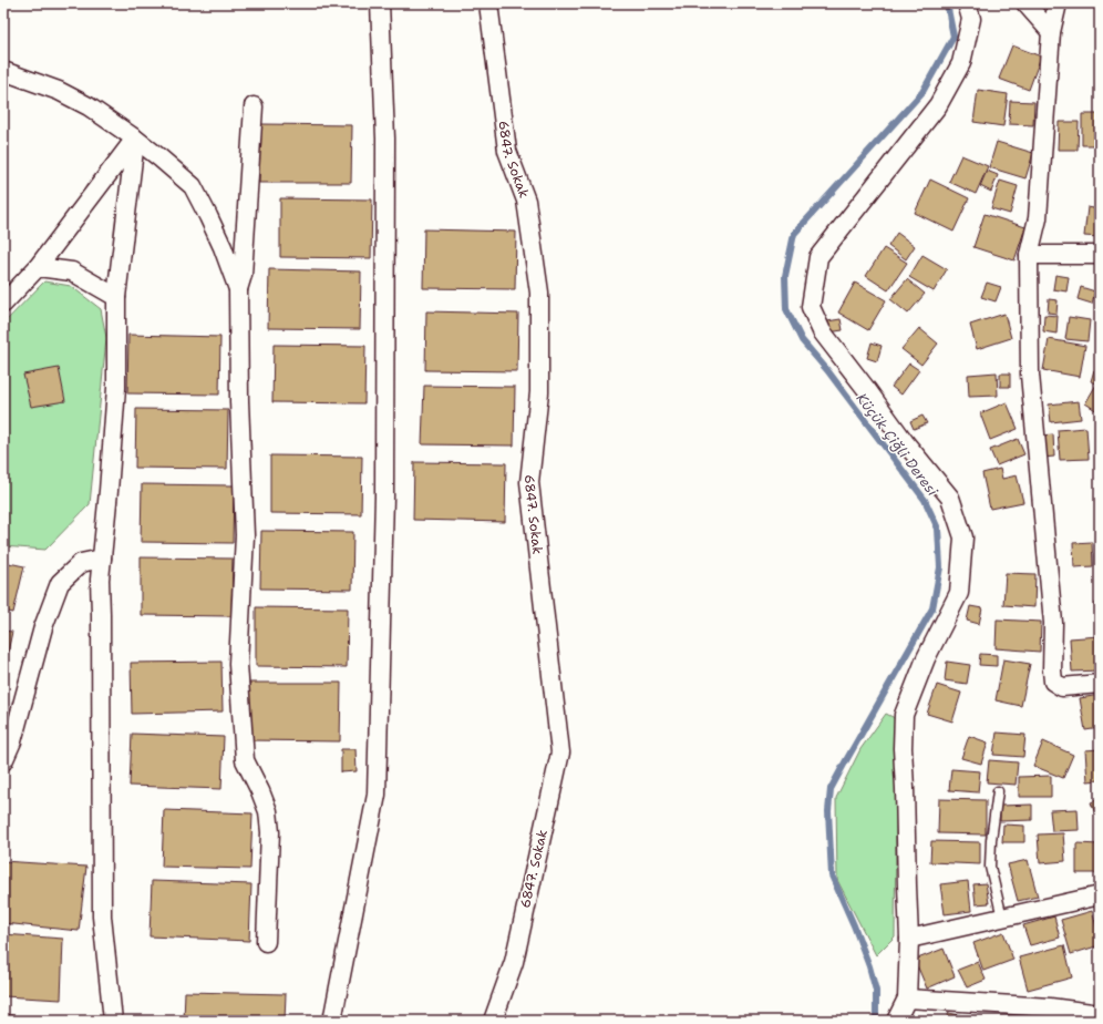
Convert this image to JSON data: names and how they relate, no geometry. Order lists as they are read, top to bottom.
{
  "streets": {
    "street": ["6847. Sokak"]
  },
  "water": ["Küçük Çiğli Deresi"]
}
